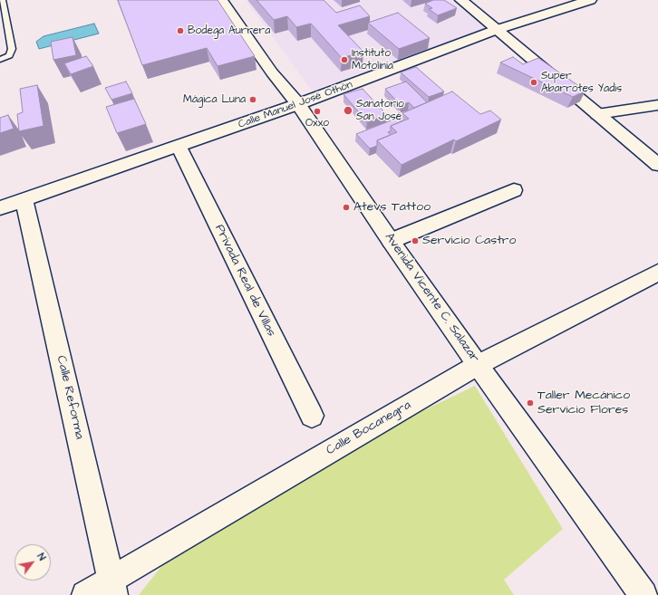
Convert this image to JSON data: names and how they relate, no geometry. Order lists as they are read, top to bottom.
{
  "streets": {
    "street": [
      "Calle Manuel José Othón",
      "Privada Real de Villas",
      "Avenida Vicente C. Salazar",
      "Calle Reforma",
      "Calle Bocanegra"
    ]
  },
  "crossings": [
    ["Calle Manuel José Othón", "Privada Real de Villas"],
    ["Calle Manuel José Othón", "Avenida Vicente C. Salazar"],
    ["Calle Manuel José Othón", "Calle Reforma"],
    ["Avenida Vicente C. Salazar", "Calle Bocanegra"],
    ["Calle Reforma", "Calle Bocanegra"]
  ],
  "places": [
    "Bodega Aurrera",
    "Instituto Motolinía",
    "Super Abarrotes Yadis",
    "Mágica Luna",
    "Sanatorio San José",
    "Oxxo",
    "Atevs Tattoo",
    "Servicio Castro",
    "Taller Mecánico Servicio Flores"
  ],
  "north": "top right"
}
